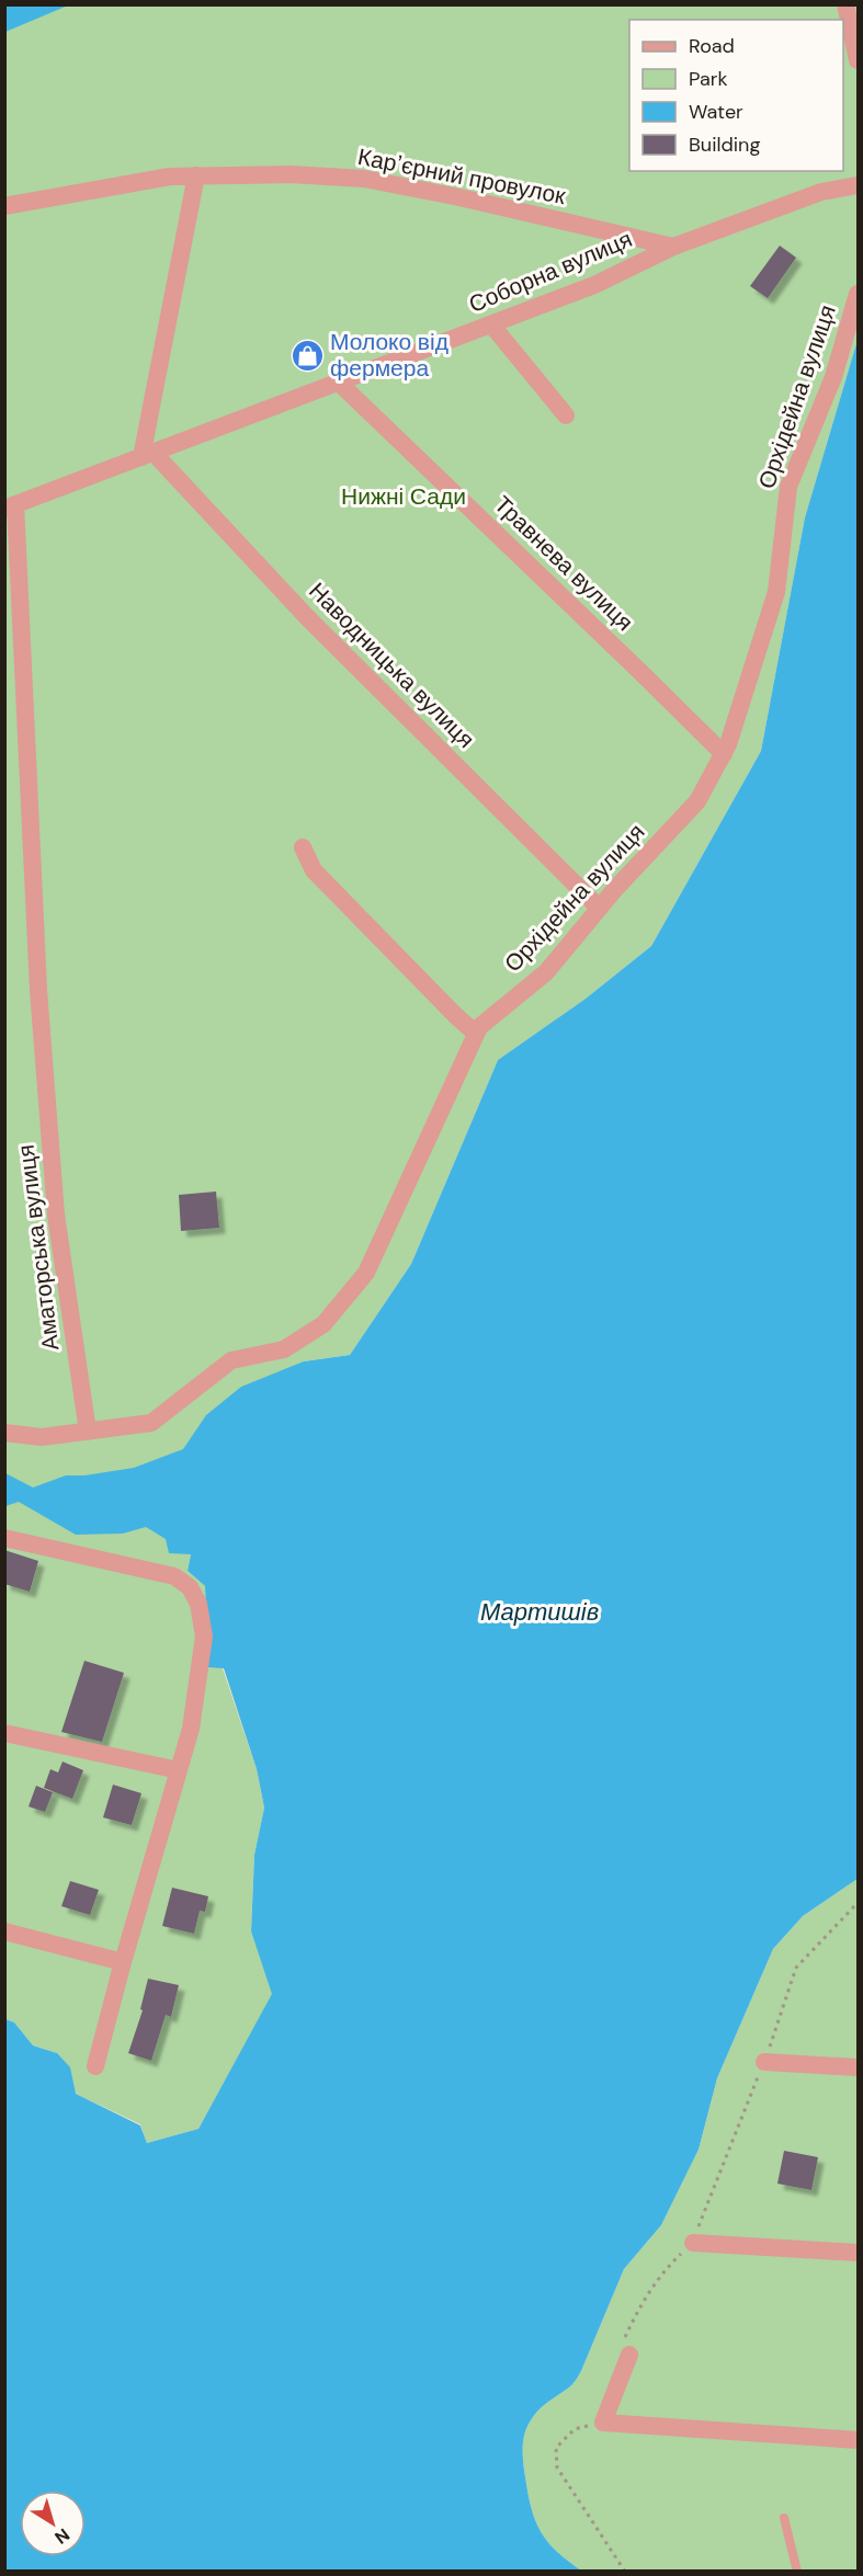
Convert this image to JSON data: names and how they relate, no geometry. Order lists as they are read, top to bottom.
{
  "streets": {
    "street": [
      "Карʼєрний провулок",
      "Соборна вулиця",
      "Орхідейна вулиця",
      "Травнева вулиця",
      "Наводницька вулиця",
      "Аматорська вулиця"
    ]
  },
  "crossings": [
    ["Карʼєрний провулок", "Соборна вулиця"],
    ["Соборна вулиця", "Травнева вулиця"],
    ["Соборна вулиця", "Наводницька вулиця"],
    ["Соборна вулиця", "Аматорська вулиця"],
    ["Орхідейна вулиця", "Травнева вулиця"],
    ["Орхідейна вулиця", "Наводницька вулиця"],
    ["Орхідейна вулиця", "Аматорська вулиця"]
  ],
  "water": ["Мартишів"],
  "parks": ["Нижні Сади"],
  "places": {
    "shop": ["Молоко від фермера"]
  },
  "legend": [
    "Road",
    "Park",
    "Water",
    "Building"
  ],
  "north": "bottom right"
}
